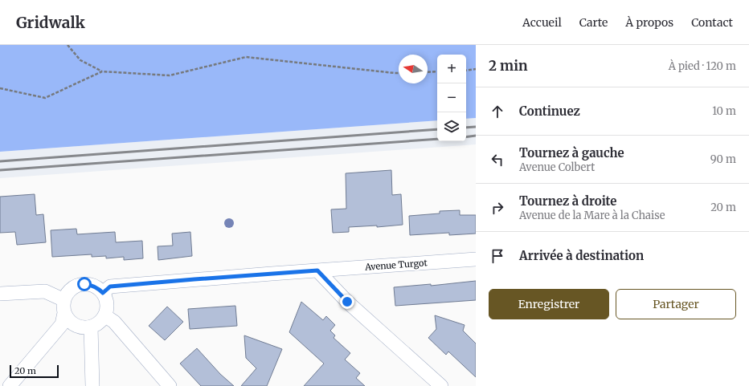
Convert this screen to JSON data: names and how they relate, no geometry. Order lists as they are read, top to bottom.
{
  "streets": {
    "street": ["Avenue Turgot"]
  },
  "scale_bar": "20 m",
  "north": "left",
  "page": {
    "header": "Gridwalk",
    "nav": [
      "Accueil",
      "Carte",
      "À propos",
      "Contact"
    ],
    "heading": ["2 min", "À pied · 120 m"],
    "map_buttons": ["+", "−"],
    "list": [
      ["Continuez", "10 m"],
      ["Tournez à gauche", "Avenue Colbert", "90 m"],
      ["Tournez à droite", "Avenue de la Mare à la Chaise", "20 m"],
      "Arrivée à destination"
    ],
    "buttons": ["Enregistrer", "Partager"],
    "scale": "20 m"
  }
}
